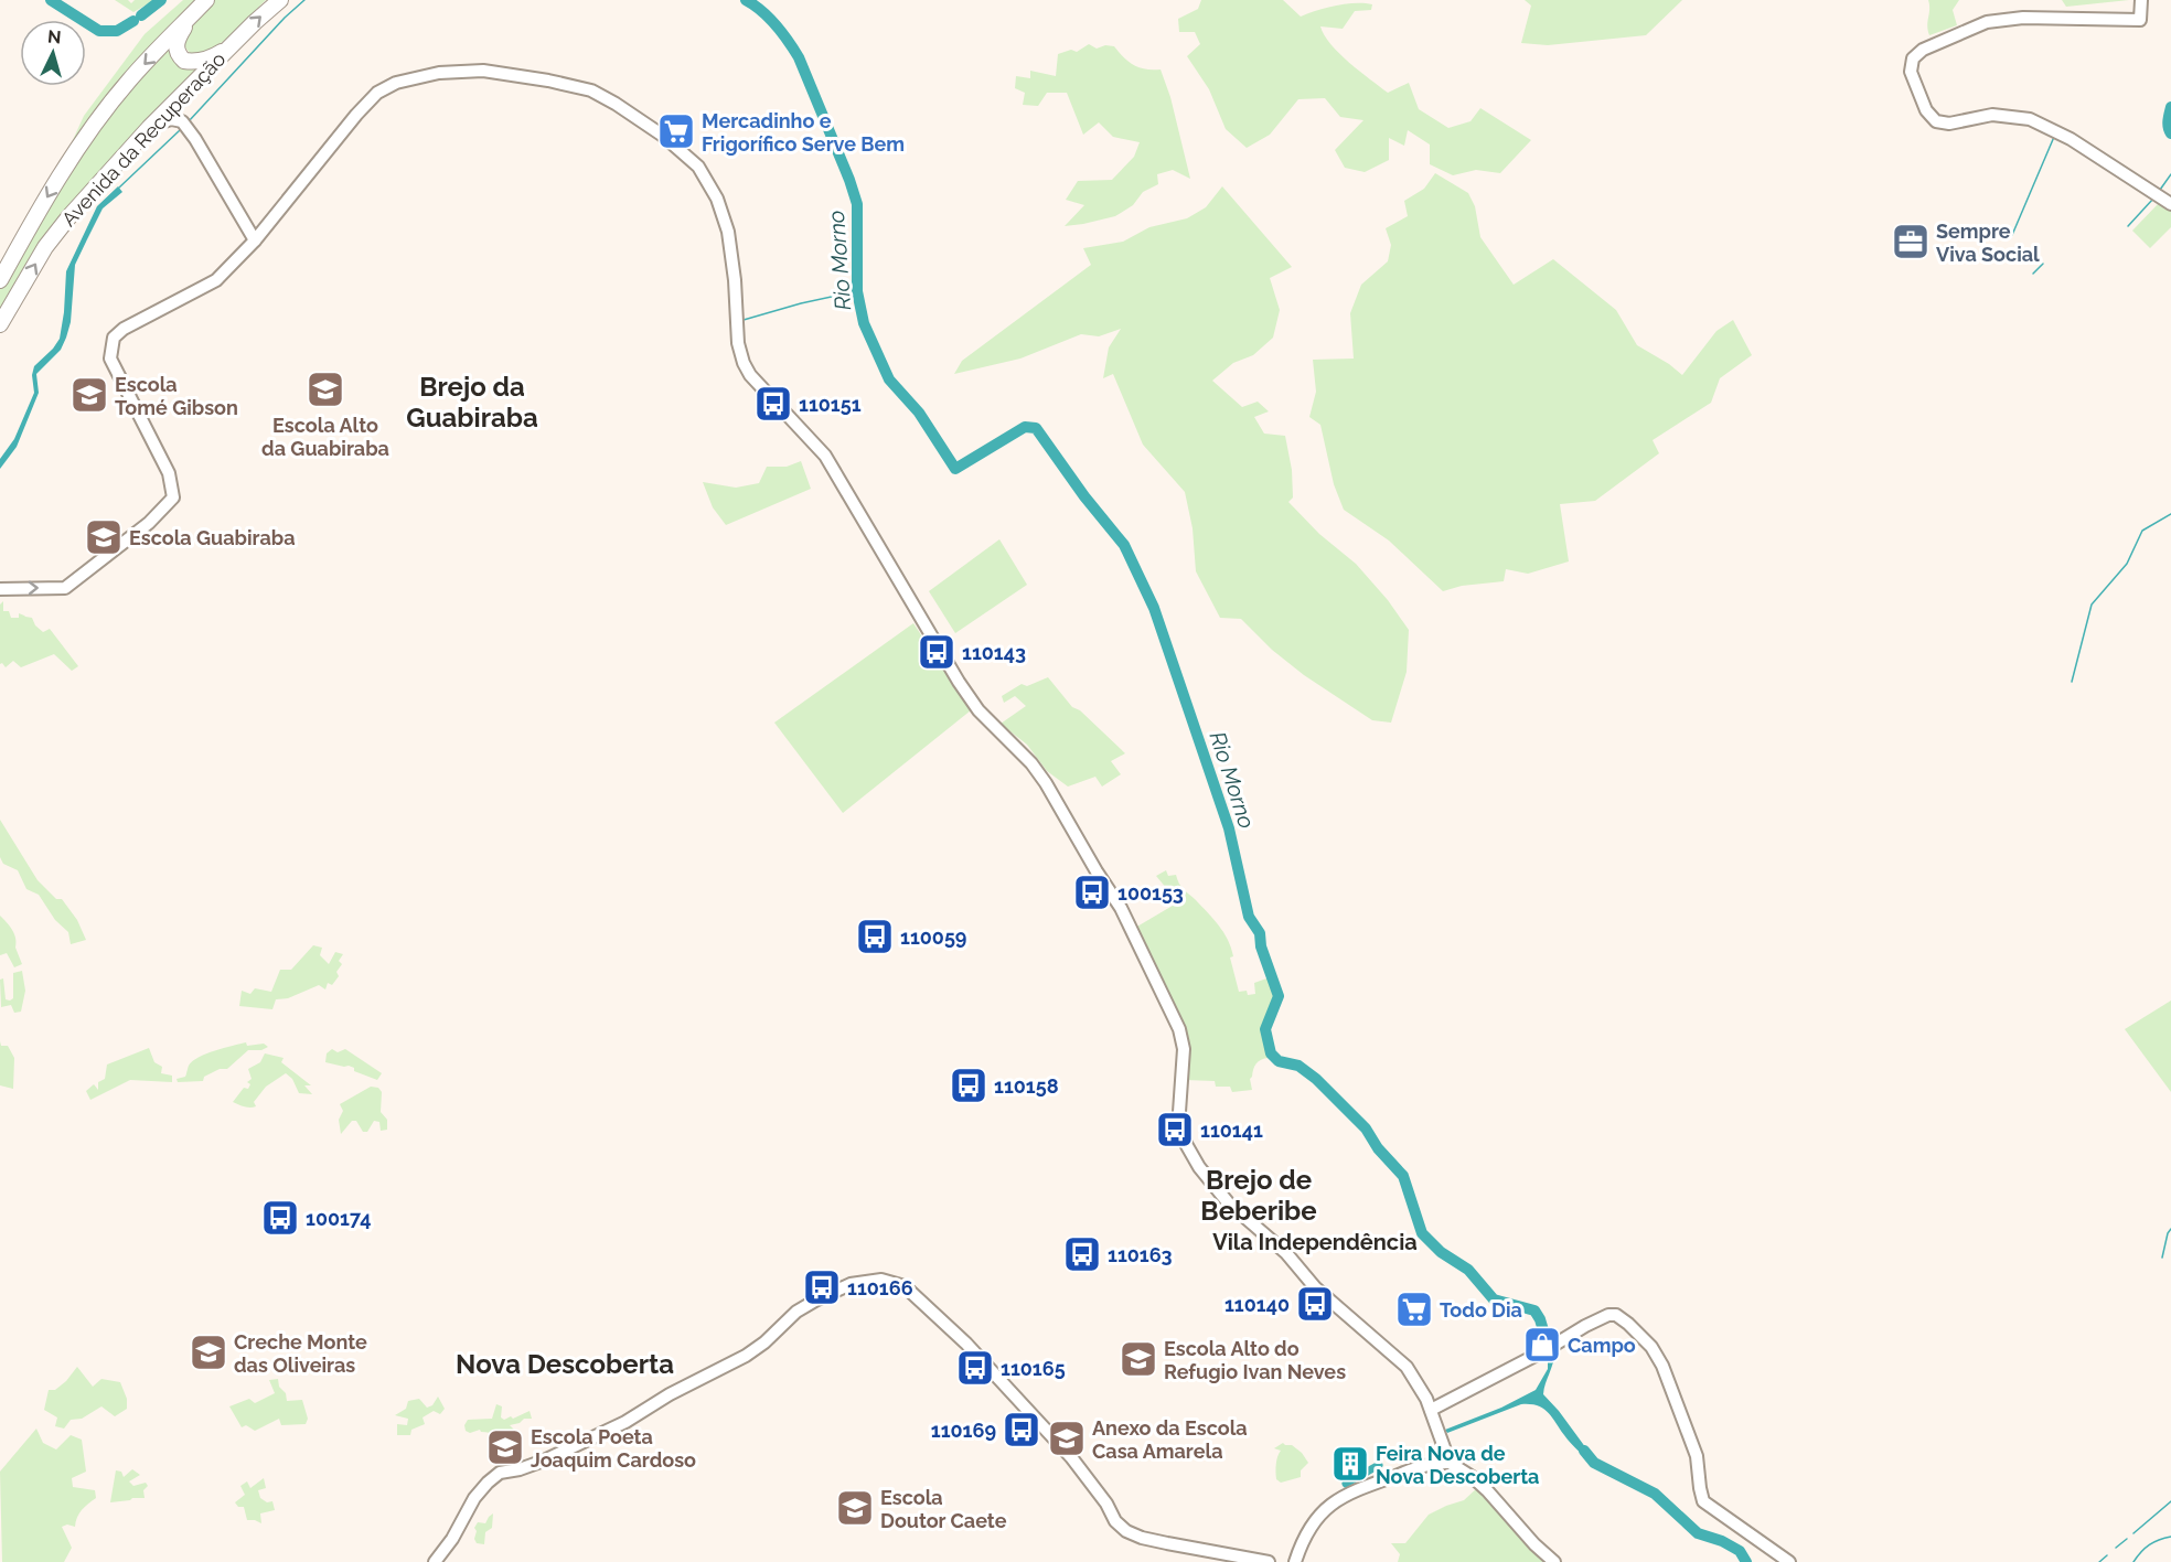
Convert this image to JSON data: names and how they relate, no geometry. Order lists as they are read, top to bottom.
{
  "streets": {
    "highway": ["Avenida da Recuperação"]
  },
  "districts": [
    "Brejo da Guabiraba",
    "Brejo de Beberibe",
    "Vila Independência",
    "Nova Descoberta"
  ],
  "water": ["Rio Morno"],
  "places": {
    "supermarket": ["Mercadinho e Frigorífico Serve Bem", "Todo Dia"],
    "office": ["Sempre Viva Social"],
    "school or university": [
      "Escola Alto da Guabiraba",
      "Escola Tomé Gibson",
      "Escola Guabiraba",
      "Creche Monte das Oliveiras",
      "Escola Alto do Refugio Ivan Neves",
      "Anexo da Escola Casa Amarela",
      "Escola Poeta Joaquim Cardoso",
      "Escola Doutor Caete"
    ],
    "bus stop": [
      "110151",
      "110143",
      "100153",
      "110059",
      "110158",
      "110141",
      "100174",
      "110163",
      "110166",
      "110140",
      "110165",
      "110169"
    ],
    "shop": ["Campo"],
    "building": ["Feira Nova de Nova Descoberta"]
  },
  "north": "top"
}
